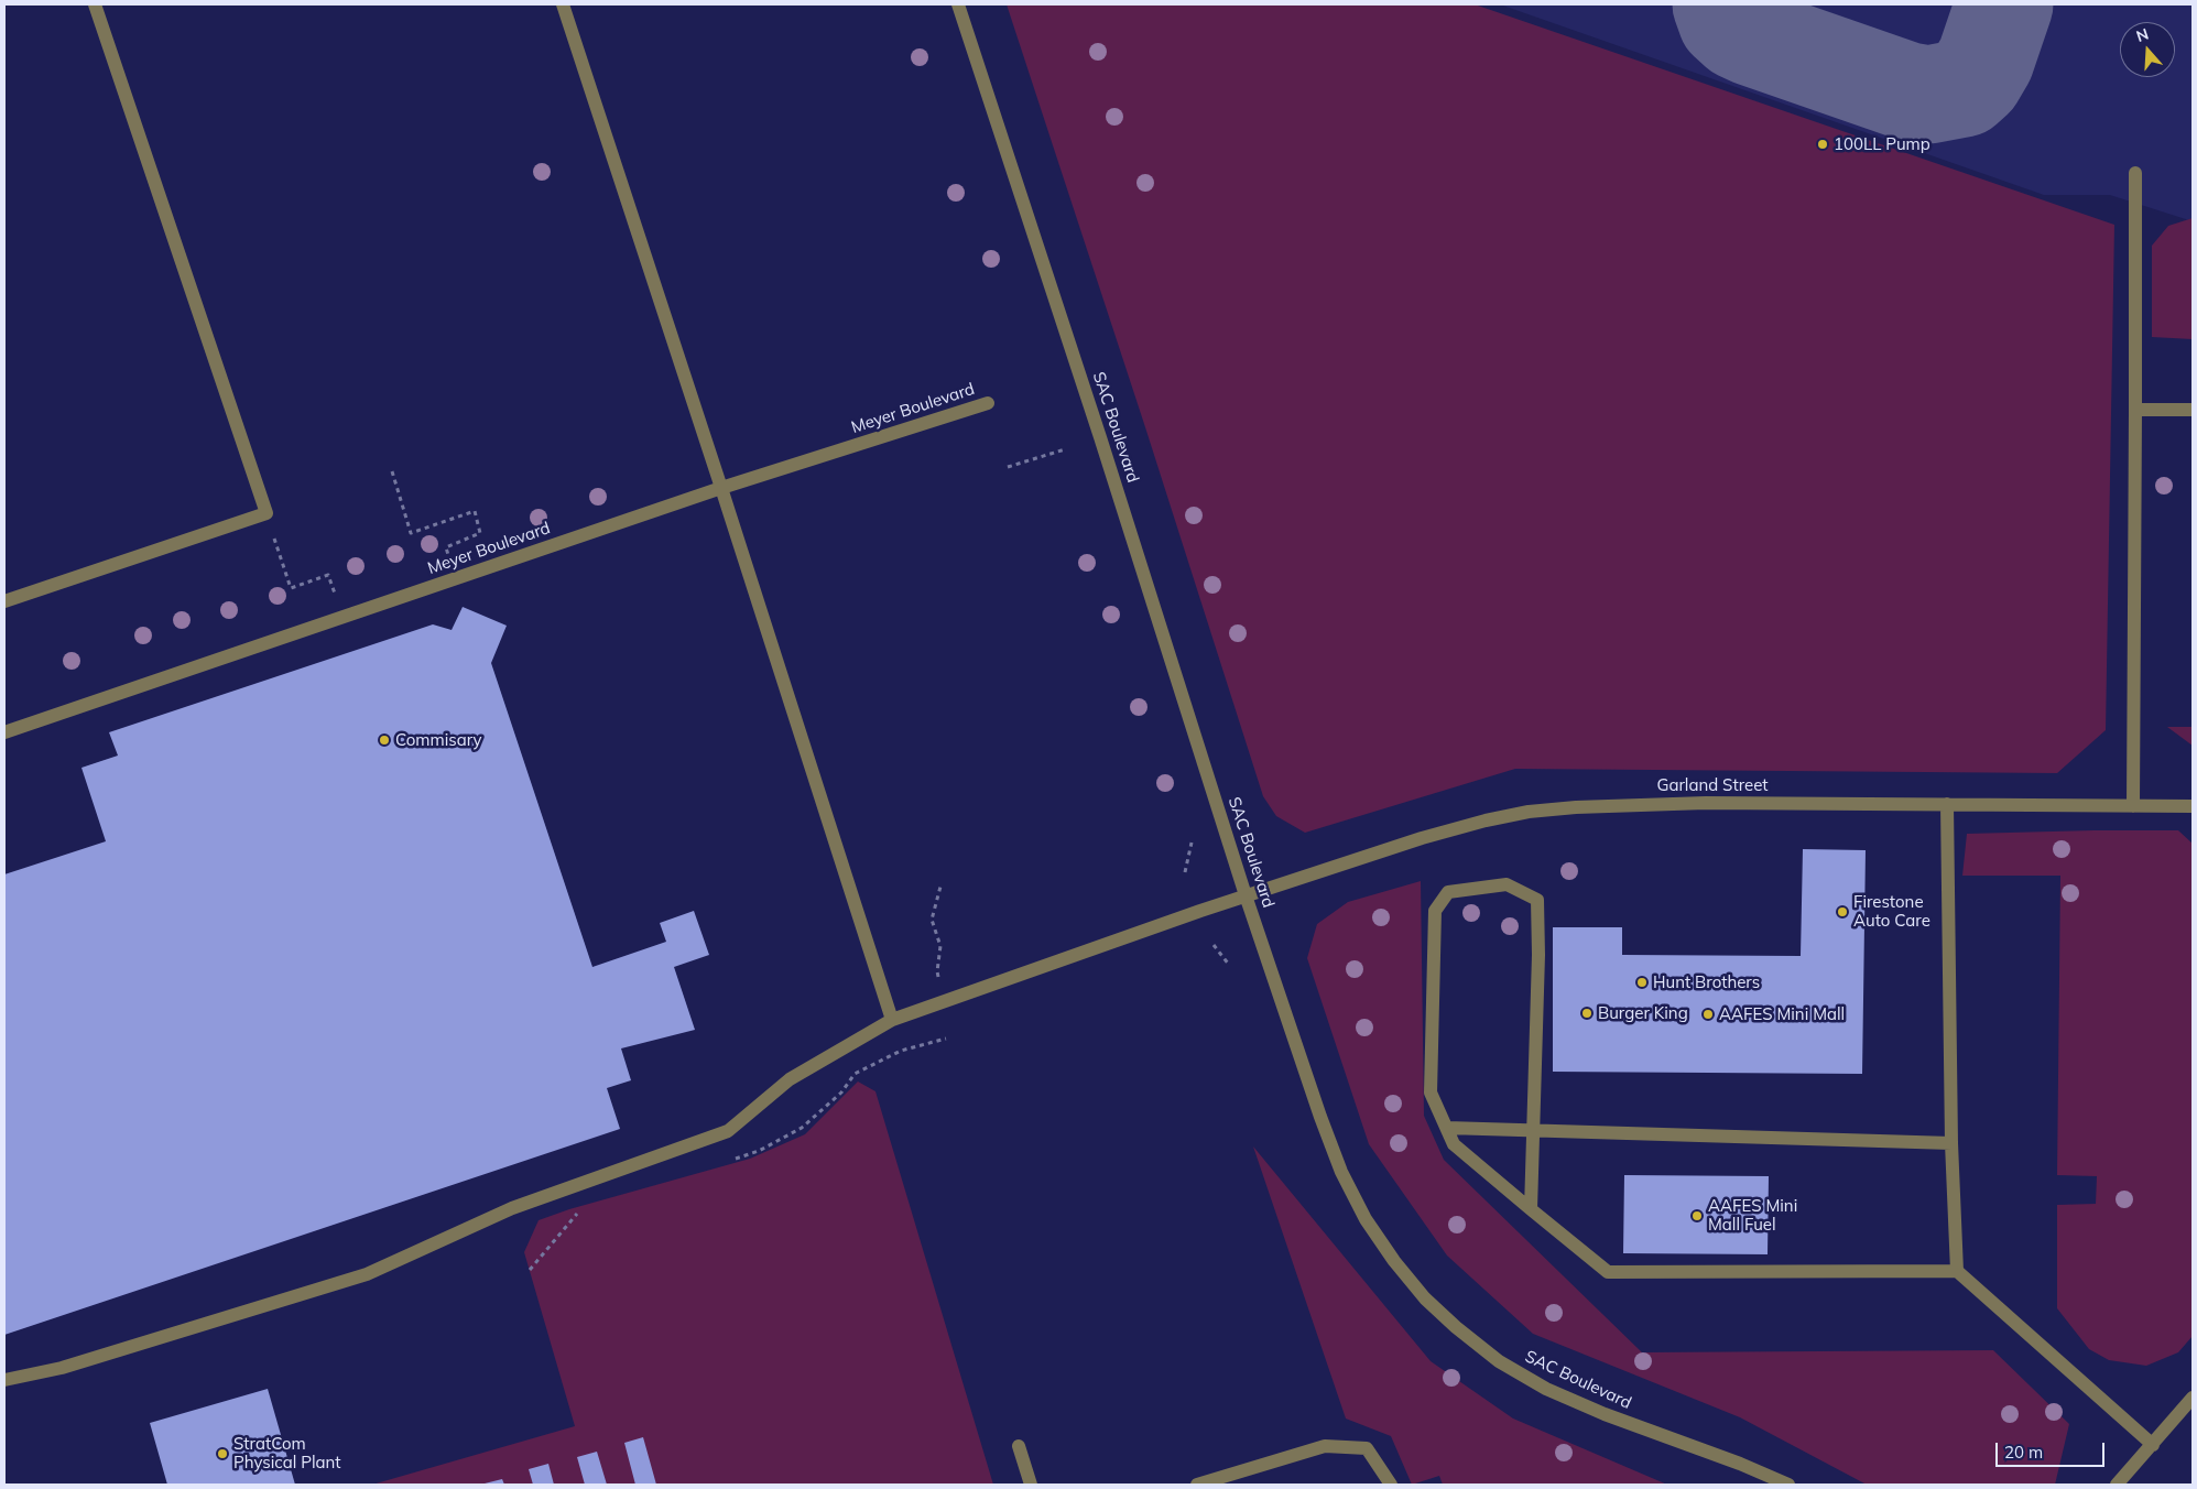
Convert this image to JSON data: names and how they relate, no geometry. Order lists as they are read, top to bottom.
{
  "streets": {
    "street": ["Meyer Boulevard", "SAC Boulevard", "Garland Street"]
  },
  "crossings": [
    ["SAC Boulevard", "Garland Street"]
  ],
  "places": [
    "100LL Pump",
    "Commisary",
    "Firestone Auto Care",
    "Hunt Brothers",
    "Burger King",
    "AAFES Mini Mall",
    "AAFES Mini Mall Fuel",
    "StratCom Physical Plant"
  ],
  "scale_bar": "20 m",
  "north": "top"
}
